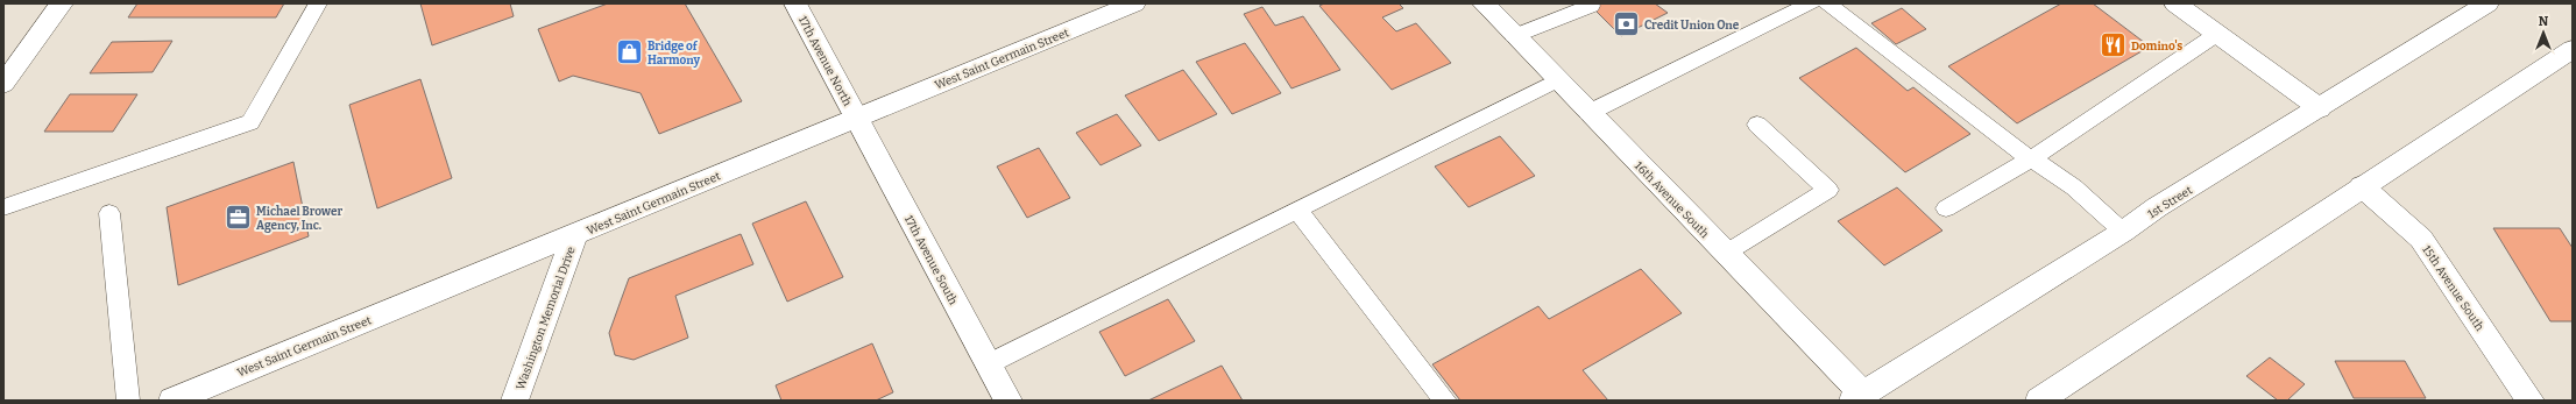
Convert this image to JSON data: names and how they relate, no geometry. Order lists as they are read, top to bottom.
{
  "streets": {
    "main road": [
      "West Saint Germain Street",
      "17th Avenue North",
      "16th Avenue South",
      "1st Street",
      "17th Avenue South",
      "15th Avenue South",
      "Washington Memorial Drive"
    ]
  },
  "crossings": [
    ["West Saint Germain Street", "17th Avenue North"],
    ["West Saint Germain Street", "17th Avenue South"],
    ["West Saint Germain Street", "Washington Memorial Drive"],
    ["17th Avenue North", "17th Avenue South"],
    ["16th Avenue South", "1st Street"]
  ],
  "places": {
    "bank": ["Credit Union One"],
    "restaurant": ["Domino's"],
    "shop": ["Bridge of Harmony"],
    "office": ["Michael Brower Agency, Inc."]
  },
  "north": "top"
}
